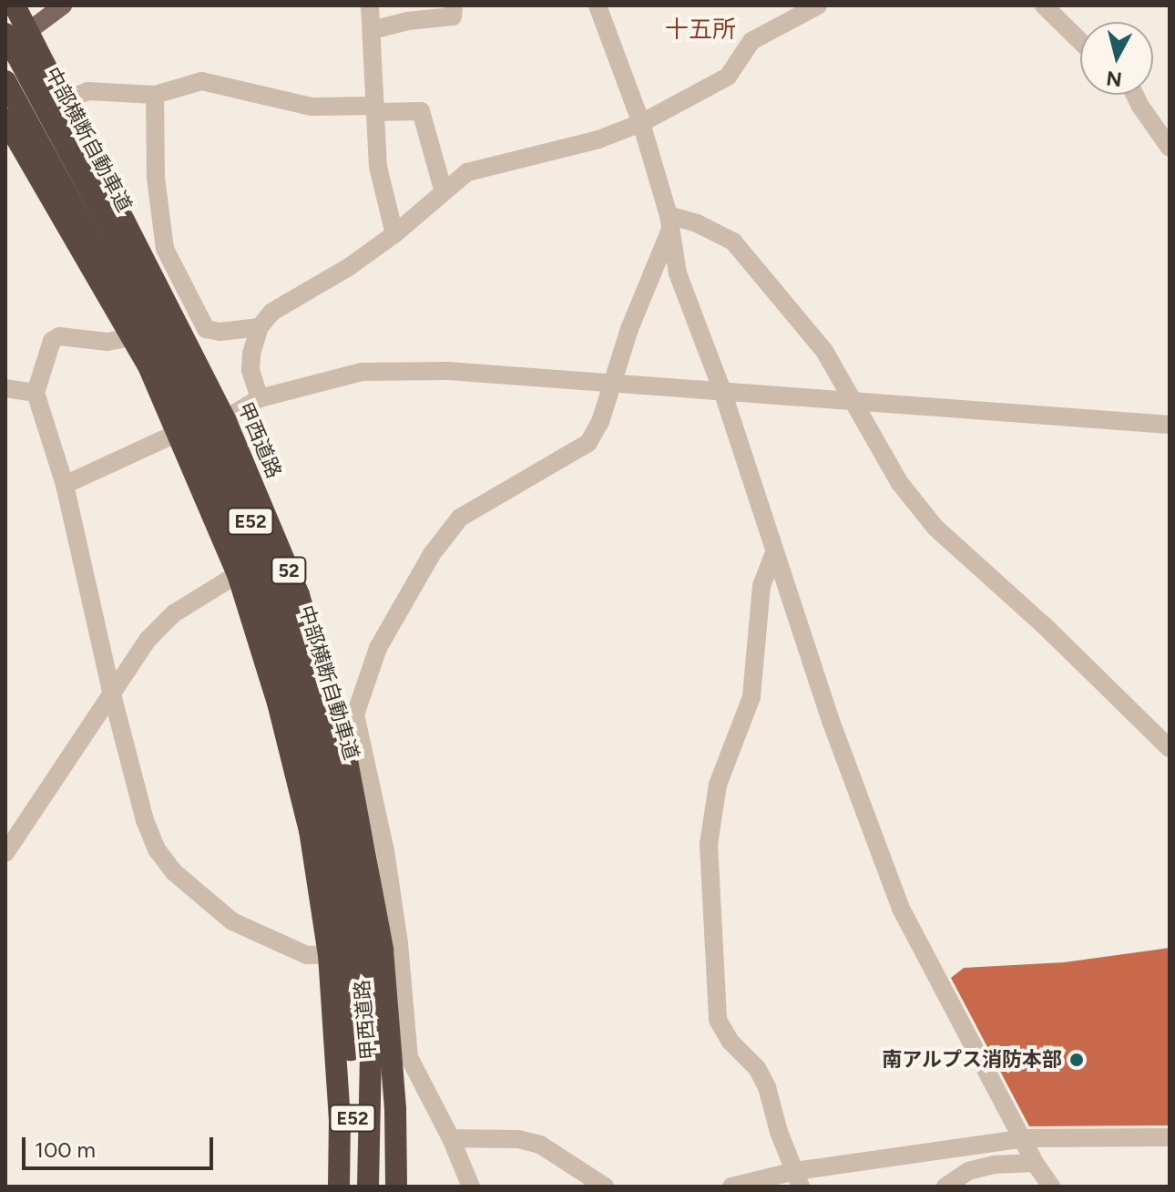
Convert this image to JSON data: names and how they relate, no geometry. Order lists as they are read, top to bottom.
{
  "streets": {
    "highway": [
      "中部横断自動車道",
      "甲西道路",
      "E52",
      "52"
    ]
  },
  "crossings": [
    ["中部横断自動車道", "甲西道路"]
  ],
  "districts": ["十五所"],
  "places": ["南アルプス消防本部"],
  "scale_bar": "100 m",
  "north": "bottom"
}
